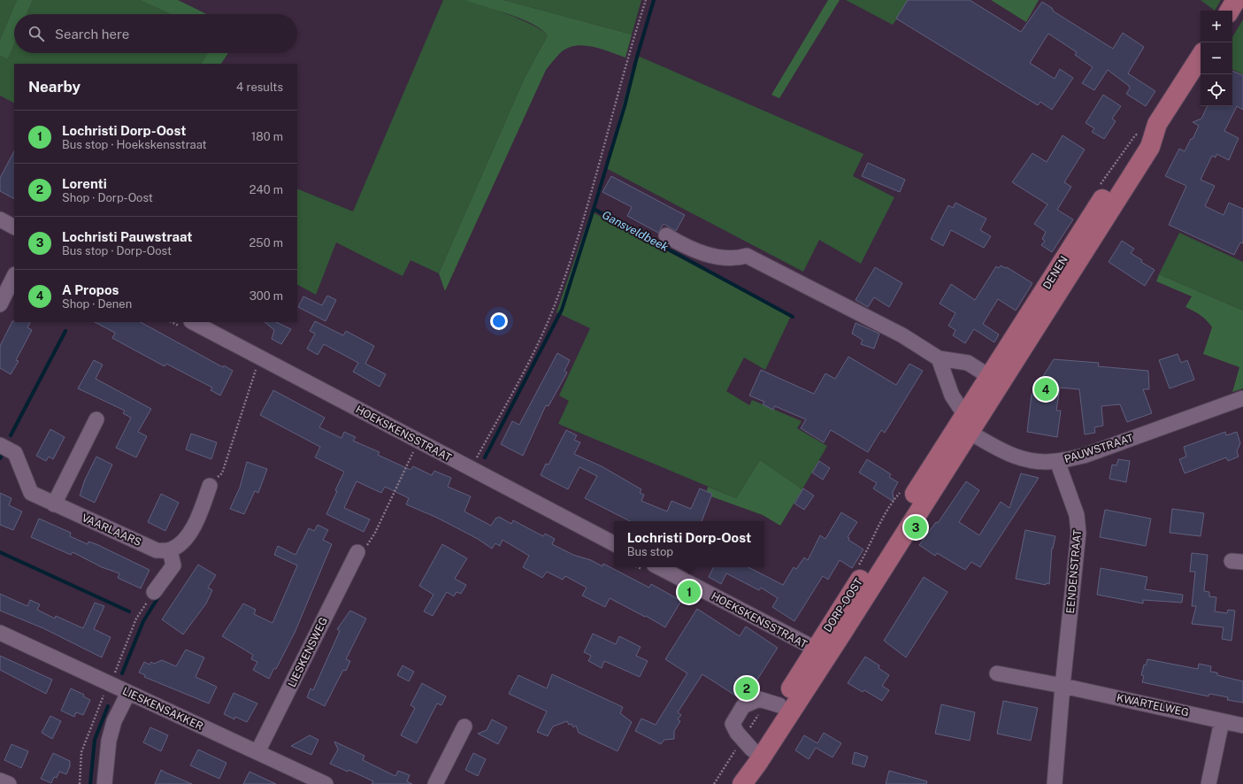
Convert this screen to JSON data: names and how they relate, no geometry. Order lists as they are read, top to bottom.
{
  "streets": {
    "main road": ["DENEN", "DORP-OOST"],
    "street": [
      "HOEKSKENSSTRAAT",
      "PAUWSTRAAT",
      "VAARLAARS",
      "EENDENSTRAAT",
      "LIESKENSWEG",
      "KWARTELWEG",
      "LIESKENSAKKER"
    ]
  },
  "crossings": [
    ["DENEN", "PAUWSTRAAT"],
    ["DENEN", "DORP-OOST"],
    ["HOEKSKENSSTRAAT", "DORP-OOST"],
    ["PAUWSTRAAT", "EENDENSTRAAT"],
    ["PAUWSTRAAT", "DORP-OOST"],
    ["EENDENSTRAAT", "KWARTELWEG"],
    ["LIESKENSWEG", "LIESKENSAKKER"]
  ],
  "water": ["Gansveldbeek"],
  "page": {
    "map_buttons": ["+", "−"],
    "search": "Search here",
    "heading": ["Nearby", "4 results"],
    "list": [
      {
        "mark": "1",
        "name": "Lochristi Dorp-Oost",
        "note": "Bus stop · Hoekskensstraat",
        "value": "180 m"
      },
      {
        "mark": "2",
        "name": "Lorenti",
        "note": "Shop · Dorp-Oost",
        "value": "240 m"
      },
      {
        "mark": "3",
        "name": "Lochristi Pauwstraat",
        "note": "Bus stop · Dorp-Oost",
        "value": "250 m"
      },
      {
        "mark": "4",
        "name": "A Propos",
        "note": "Shop · Denen",
        "value": "300 m"
      }
    ],
    "pins": [
      "4",
      "3",
      "1",
      "2"
    ],
    "popup": ["Lochristi Dorp-Oost", "Bus stop"]
  }
}
